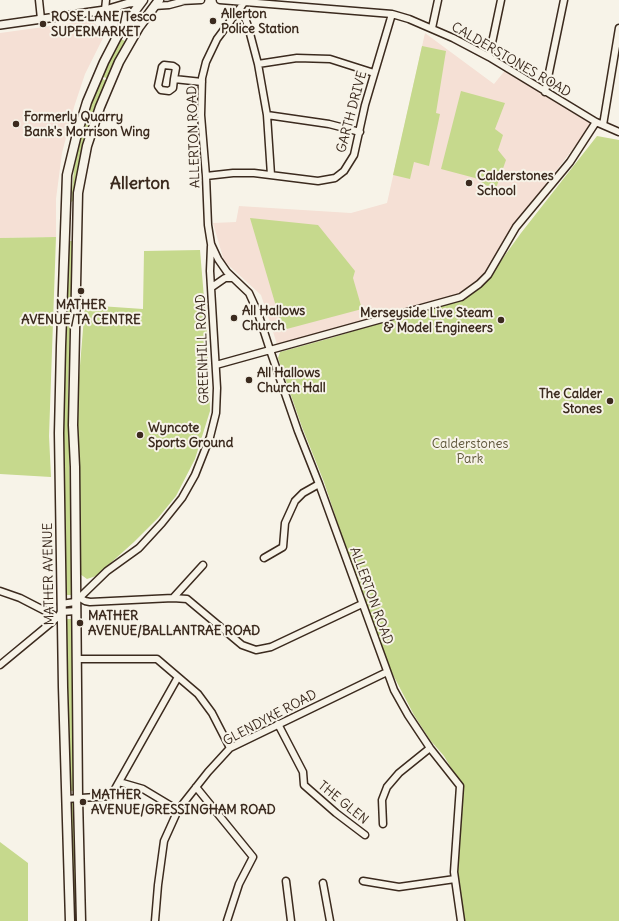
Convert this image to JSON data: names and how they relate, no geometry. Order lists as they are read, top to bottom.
{
  "streets": {
    "main road": ["MATHER AVENUE"],
    "street": [
      "CALDERSTONES ROAD",
      "GARTH DRIVE",
      "ALLERTON ROAD",
      "GREENHILL ROAD",
      "GLENDYKE ROAD",
      "THE GLEN"
    ]
  },
  "crossings": [
    ["CALDERSTONES ROAD", "GARTH DRIVE"],
    ["CALDERSTONES ROAD", "ALLERTON ROAD"],
    ["GARTH DRIVE", "ALLERTON ROAD"],
    ["ALLERTON ROAD", "GREENHILL ROAD"],
    ["ALLERTON ROAD", "GLENDYKE ROAD"],
    ["GREENHILL ROAD", "MATHER AVENUE"],
    ["GLENDYKE ROAD", "THE GLEN"]
  ],
  "districts": ["Allerton"],
  "parks": ["Calderstones Park"],
  "places": [
    "Allerton Police Station",
    "ROSE LANE/Tesco SUPERMARKET",
    "Formerly Quarry Bank's Morrison Wing",
    "Calderstones School",
    "MATHER AVENUE/TA CENTRE",
    "All Hallows Church",
    "Merseyside Live Steam & Model Engineers",
    "All Hallows Church Hall",
    "The Calder Stones",
    "Wyncote Sports Ground",
    "MATHER AVENUE/BALLANTRAE ROAD",
    "MATHER AVENUE/GRESSINGHAM ROAD"
  ]
}
